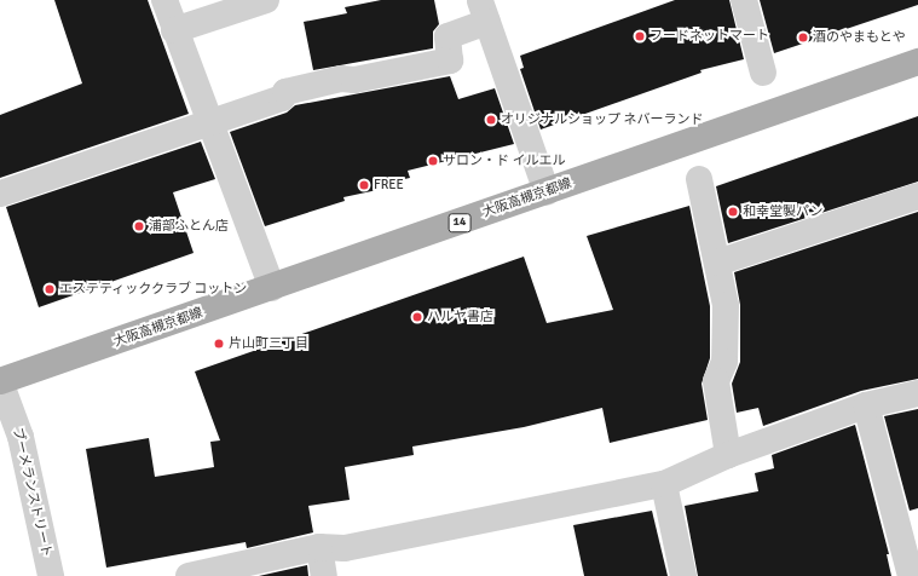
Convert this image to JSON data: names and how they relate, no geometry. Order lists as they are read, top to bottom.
{
  "streets": {
    "main road": ["大阪高槻京都線", "14"],
    "street": ["ブーメランストリート"]
  },
  "crossings": [
    ["大阪高槻京都線", "ブーメランストリート"]
  ],
  "places": [
    "フードネットマート",
    "酒のやまもとや",
    "オリジナルショップ ネバーランド",
    "サロン・ド イルエル",
    "FREE",
    "和幸堂製パン",
    "浦部ふとん店",
    "エステティッククラブ コットン",
    "ハルヤ書店",
    "片山町三丁目"
  ]
}
